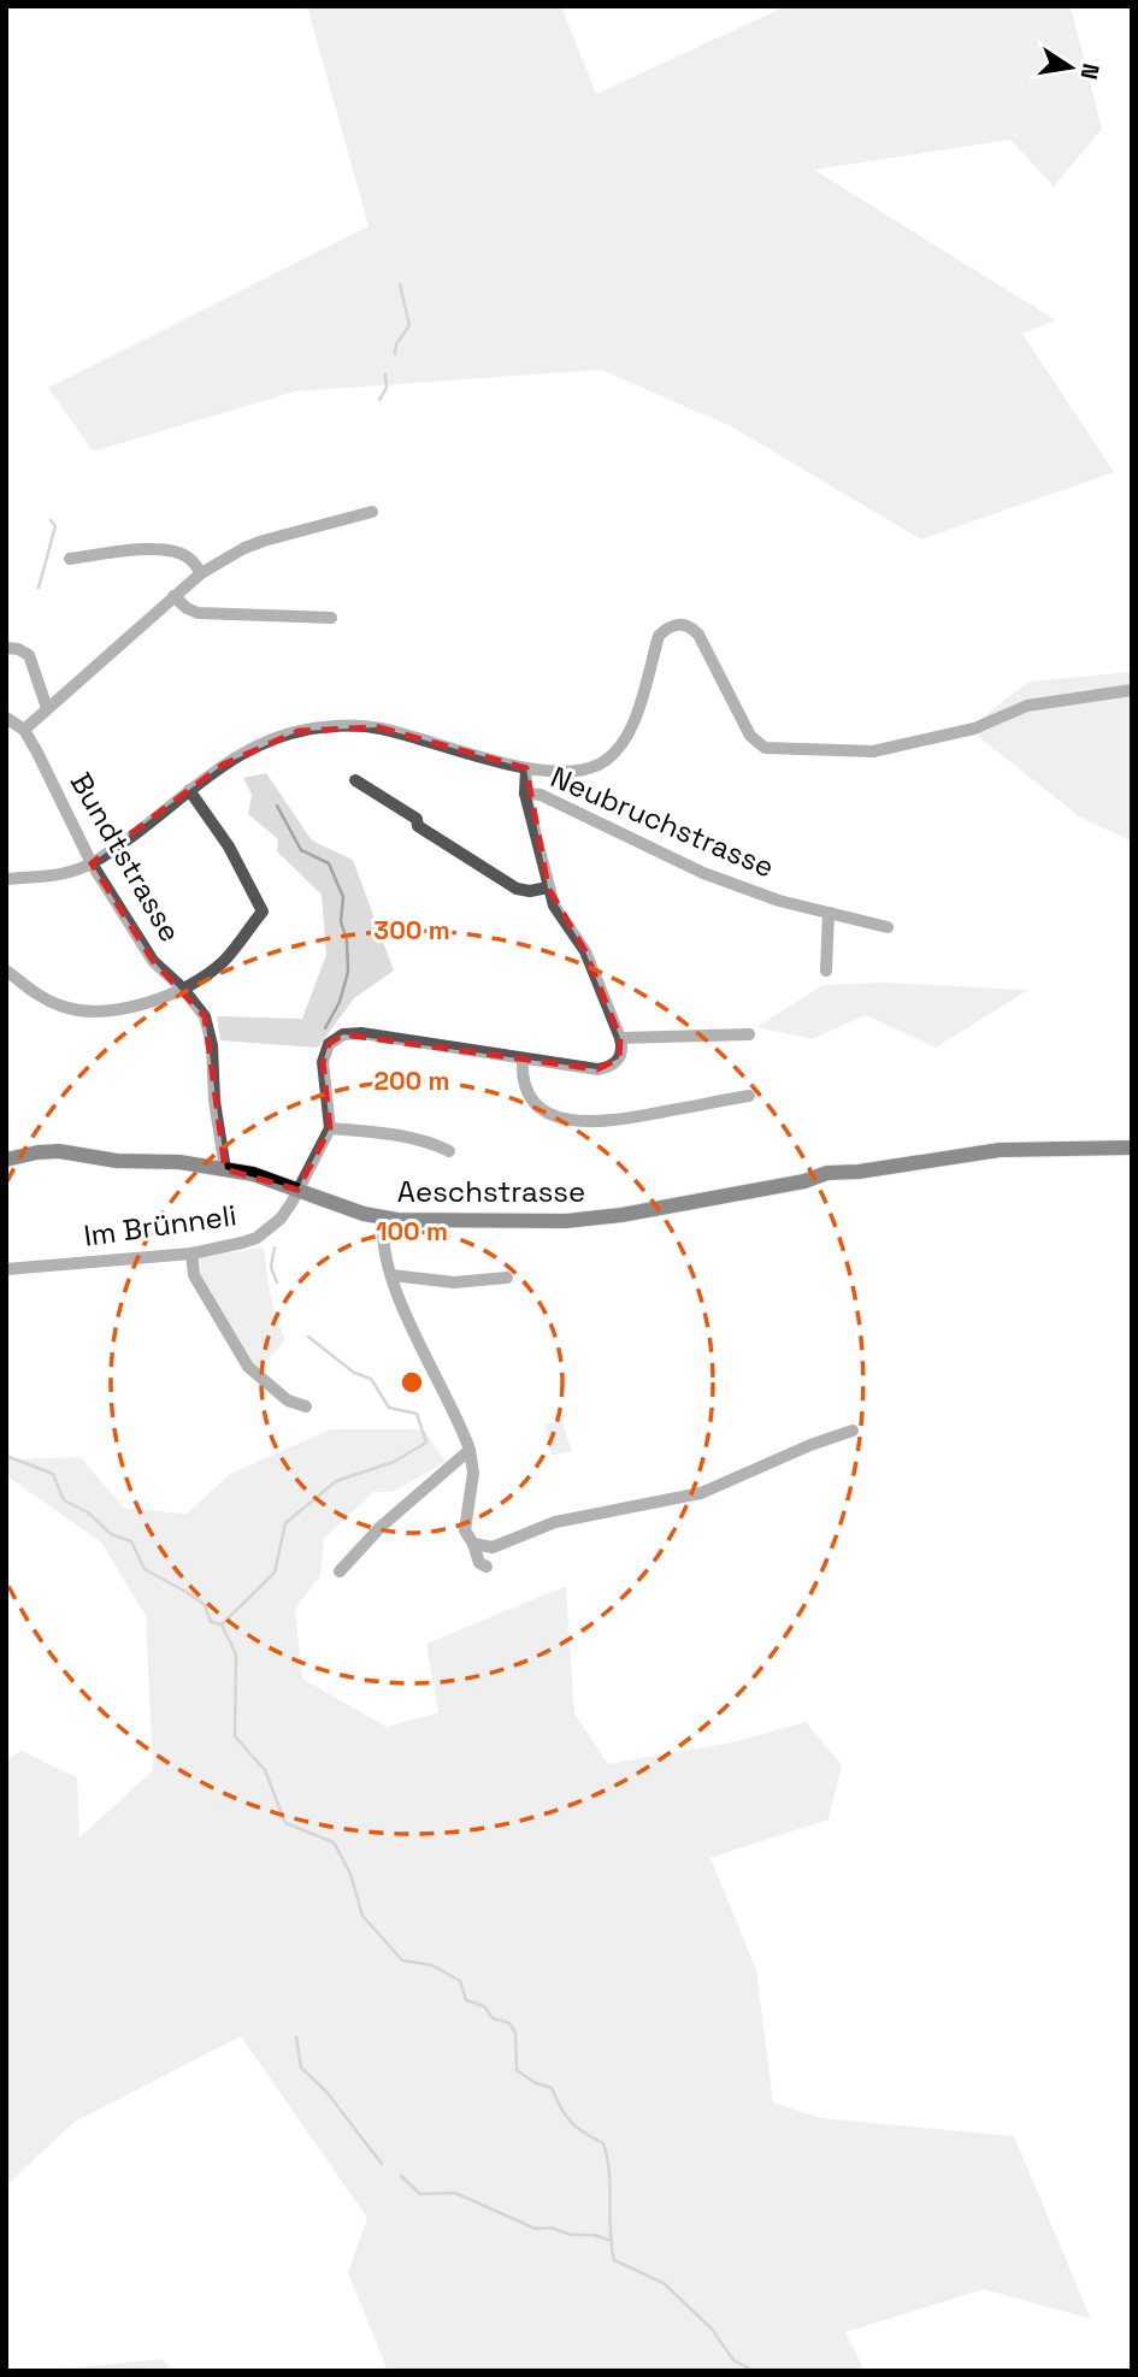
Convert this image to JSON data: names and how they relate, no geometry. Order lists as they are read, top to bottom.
{
  "streets": {
    "main road": ["Aeschstrasse"],
    "street": ["Neubruchstrasse", "Bundtstrasse", "Im Brünneli"]
  },
  "crossings": [
    ["Bundtstrasse", "Aeschstrasse"],
    ["Aeschstrasse", "Im Brünneli"]
  ],
  "north": "right",
  "rings": ["300 m", "200 m", "100 m"]
}
